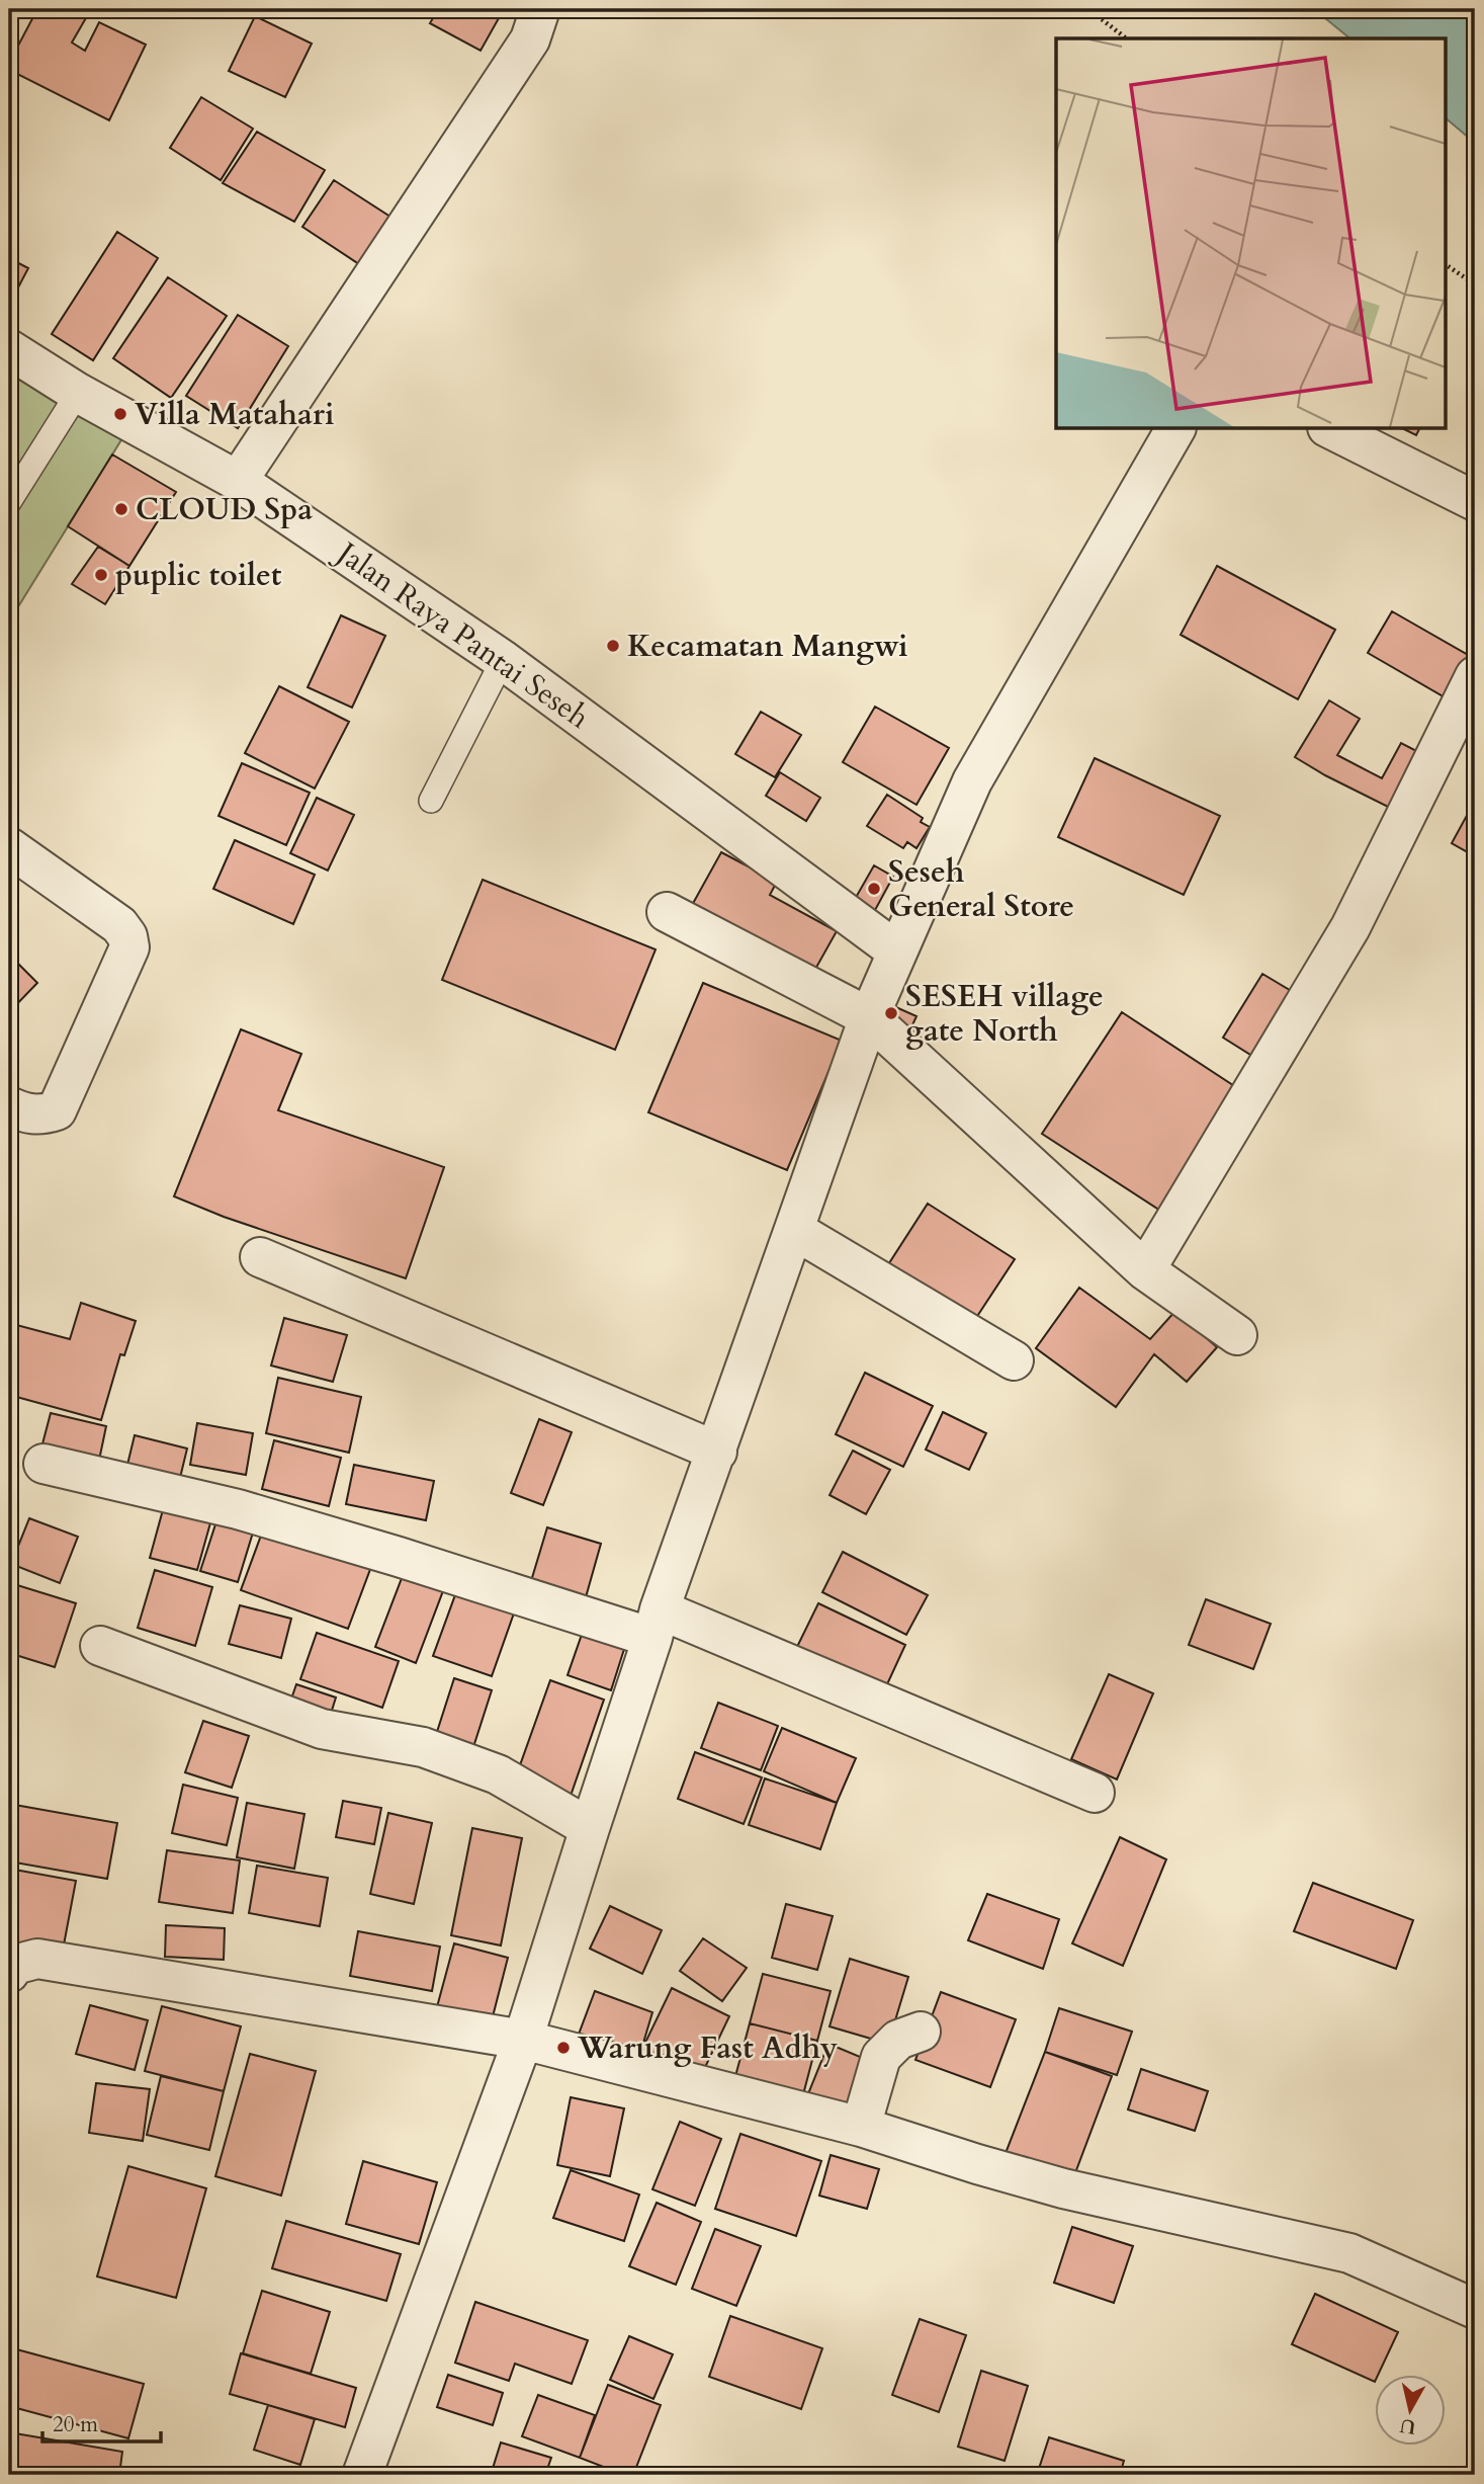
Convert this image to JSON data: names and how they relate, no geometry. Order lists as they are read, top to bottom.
{
  "streets": {
    "street": ["Jalan Raya Pantai Seseh"]
  },
  "places": [
    "Villa Matahari",
    "CLOUD Spa",
    "puplic toilet",
    "Kecamatan Mangwi",
    "Seseh General Store",
    "SESEH village gate North",
    "Warung Fast Adhy"
  ],
  "scale_bar": "20 m",
  "north": "bottom"
}
